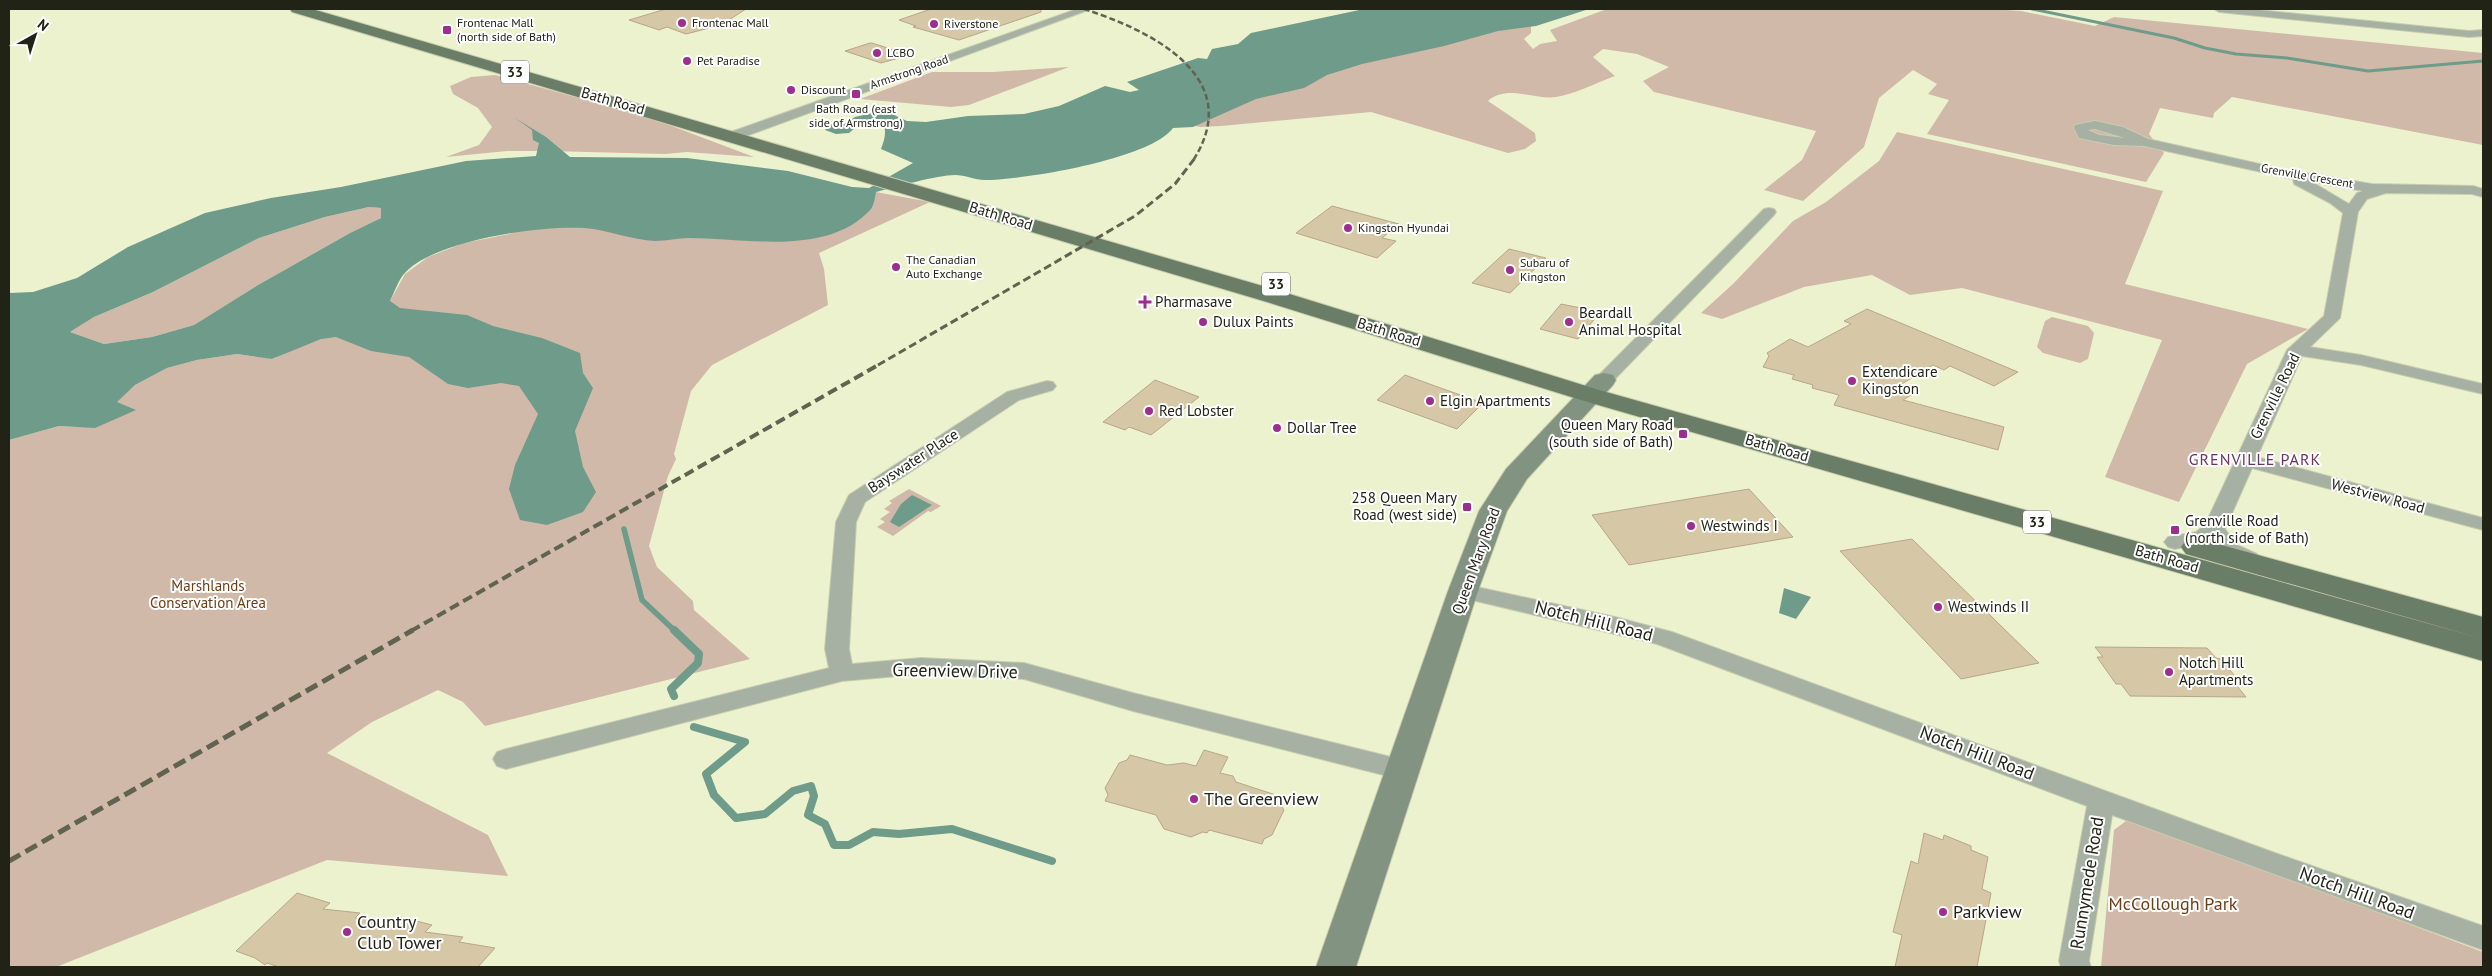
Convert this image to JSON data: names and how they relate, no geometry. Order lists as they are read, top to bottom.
{
  "streets": {
    "main road": ["33", "Bath Road"],
    "street": [
      "Armstrong Road",
      "Grenville Crescent",
      "Grenville Road",
      "Bayswater Place",
      "Westview Road",
      "Queen Mary Road",
      "Notch Hill Road",
      "Greenview Drive",
      "Runnymede Road"
    ]
  },
  "crossings": [
    ["Armstrong Road", "Bath Road"],
    ["Bath Road", "Queen Mary Road"],
    ["Grenville Road", "Westview Road"],
    ["Bayswater Place", "Greenview Drive"],
    ["Queen Mary Road", "Notch Hill Road"],
    ["Queen Mary Road", "Greenview Drive"],
    ["Notch Hill Road", "Runnymede Road"]
  ],
  "districts": ["GRENVILLE PARK"],
  "parks": ["Marshlands Conservation Area", "McCollough Park"],
  "places": {
    "other": [
      "Frontenac Mall",
      "Riverstone",
      "LCBO",
      "Pet Paradise",
      "Discount",
      "Kingston Hyundai",
      "The Canadian Auto Exchange",
      "Subaru of Kingston",
      "Dulux Paints",
      "Beardall Animal Hospital",
      "Extendicare Kingston",
      "Elgin Apartments",
      "Red Lobster",
      "Dollar Tree",
      "Westwinds I",
      "Westwinds II",
      "Notch Hill Apartments",
      "The Greenview",
      "Parkview",
      "Country Club Tower"
    ],
    "transit": [
      "Frontenac Mall (north side of Bath)",
      "Bath Road (east side of Armstrong)",
      "Queen Mary Road (south side of Bath)",
      "258 Queen Mary Road (west side)",
      "Grenville Road (north side of Bath)"
    ],
    "health": ["Pharmasave"]
  },
  "north": "top right"
}
